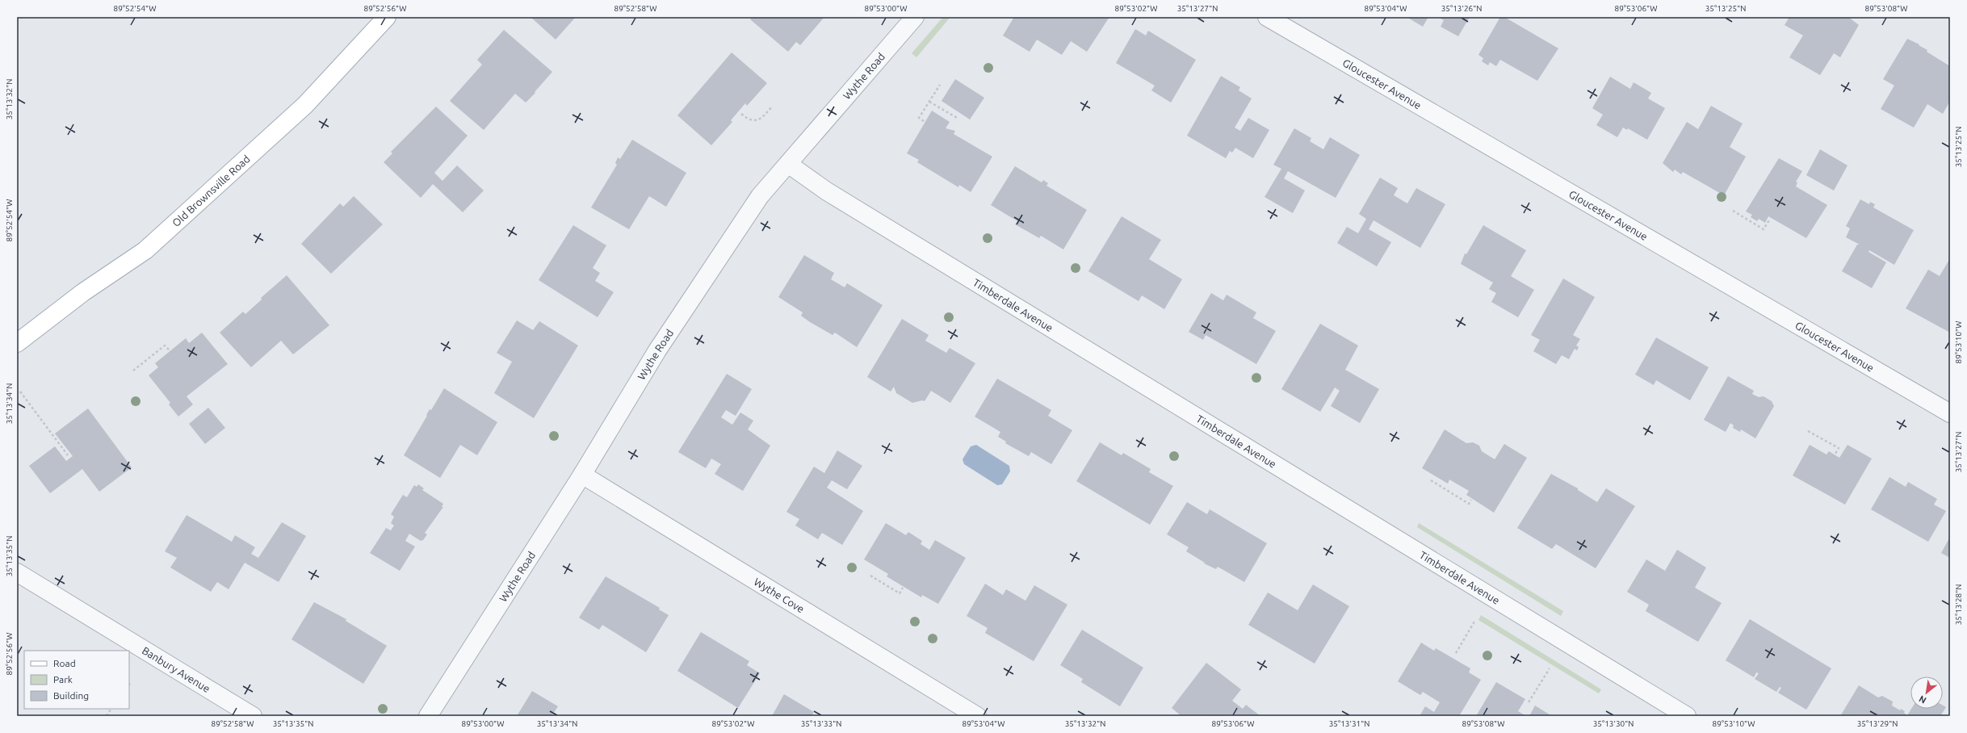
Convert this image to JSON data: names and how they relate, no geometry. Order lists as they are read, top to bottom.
{
  "streets": {
    "main road": ["Old Brownsville Road"],
    "street": [
      "Wythe Road",
      "Gloucester Avenue",
      "Timberdale Avenue",
      "Wythe Cove",
      "Banbury Avenue"
    ]
  },
  "crossings": [
    ["Wythe Road", "Timberdale Avenue"],
    ["Wythe Road", "Wythe Cove"]
  ],
  "legend": ["Road", "Park", "Building"],
  "north": "bottom left",
  "coordinates": [
    "89°52'54\"W",
    "89°52'56\"W",
    "89°52'58\"W",
    "89°53'00\"W",
    "89°53'02\"W",
    "35°13'27\"N",
    "89°53'04\"W",
    "35°13'26\"N",
    "89°53'06\"W",
    "35°13'25\"N",
    "89°53'08\"W",
    "35°13'32\"N",
    "89°53'10\"W",
    "35°13'34\"N",
    "35°13'35\"N",
    "35°13'28\"N",
    "35°13'33\"N",
    "35°13'31\"N",
    "35°13'30\"N",
    "35°13'29\"N"
  ]
}
